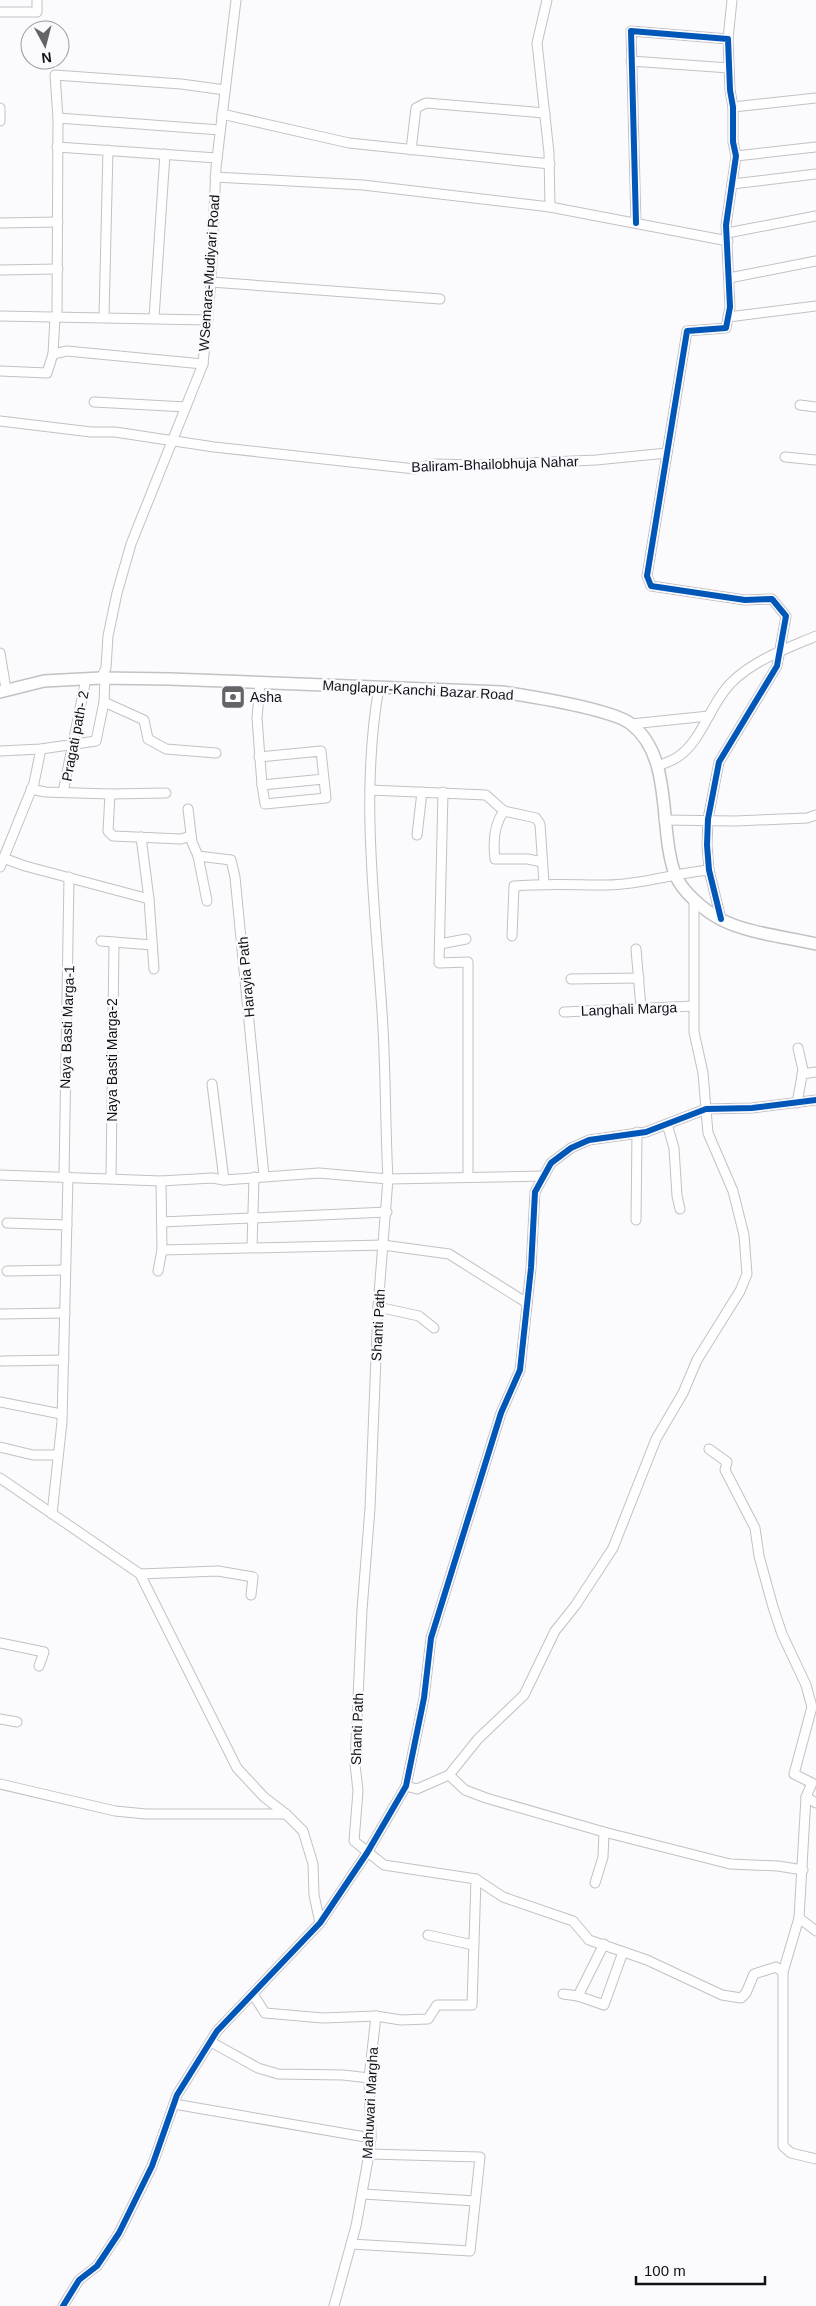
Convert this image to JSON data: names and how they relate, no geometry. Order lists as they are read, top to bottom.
{
  "streets": {
    "street": [
      "WSemara-Mudiyari Road",
      "Baliram-Bhailobhuja Nahar",
      "Manglapur-Kanchi Bazar Road",
      "Pragati path- 2",
      "Harayia Path",
      "Langhali Marga",
      "Naya Basti Marga-1",
      "Naya Basti Marga-2",
      "Shanti Path",
      "Mahuwari Margha"
    ]
  },
  "crossings": [
    ["WSemara-Mudiyari Road", "Baliram-Bhailobhuja Nahar"],
    ["WSemara-Mudiyari Road", "Manglapur-Kanchi Bazar Road"],
    ["WSemara-Mudiyari Road", "Pragati path- 2"],
    ["Manglapur-Kanchi Bazar Road", "Pragati path- 2"],
    ["Manglapur-Kanchi Bazar Road", "Shanti Path"]
  ],
  "places": {
    "bank": ["Asha"]
  },
  "scale_bar": "100 m",
  "north": "bottom"
}
